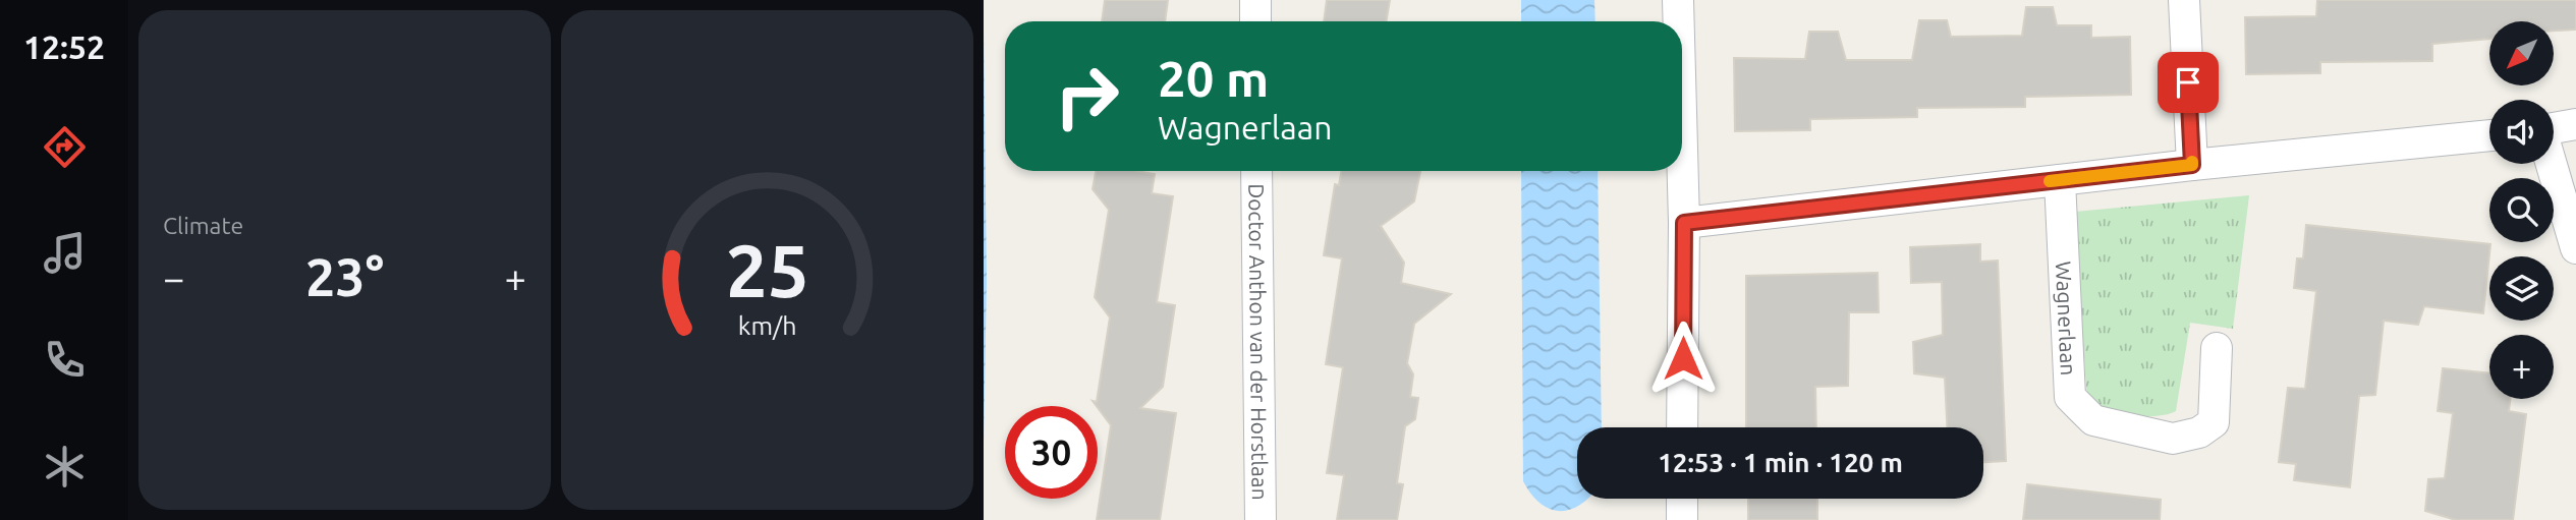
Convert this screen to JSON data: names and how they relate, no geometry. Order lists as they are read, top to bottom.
{
  "streets": {
    "street": ["Wagnerlaan", "Doctor Anthon van der Horstlaan"]
  },
  "north": "bottom left",
  "page": {
    "tabs": "12:52",
    "tile": "Climate",
    "map_buttons": "+",
    "turn": ["20 m", "Wagnerlaan"],
    "heat": ["−", "23°", "+"],
    "limit": "30",
    "trip": "12:53 · 1 min · 120 m",
    "gauge": ["25", "km/h"]
  }
}
